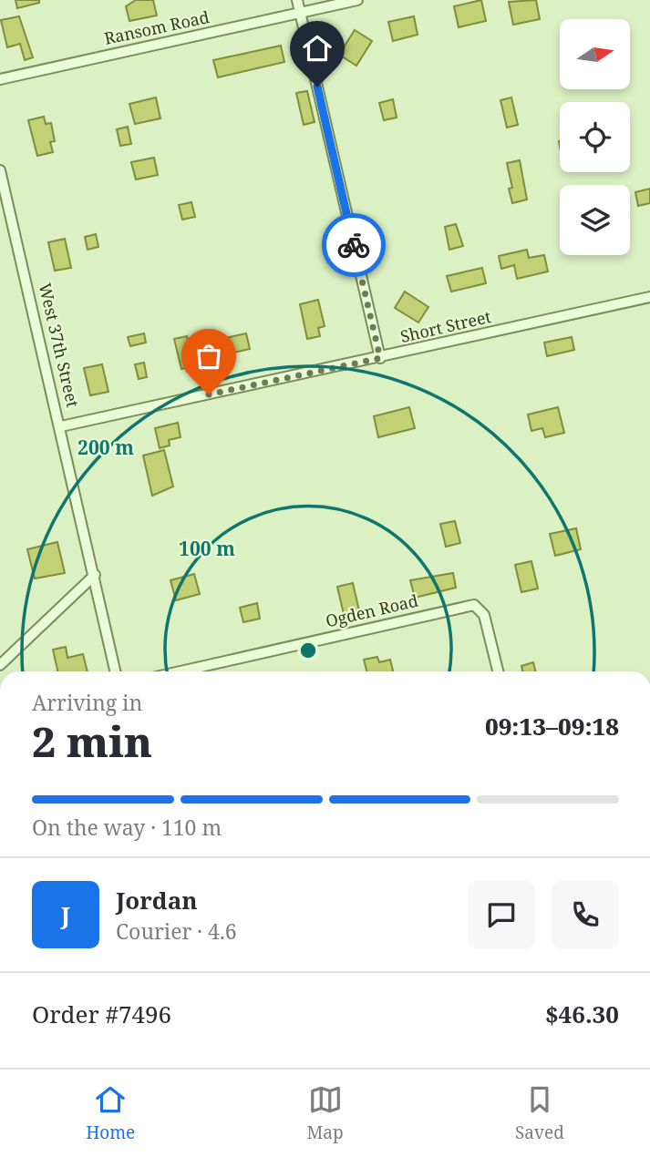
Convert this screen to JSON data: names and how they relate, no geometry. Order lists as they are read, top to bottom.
{
  "streets": {
    "street": [
      "Ransom Road",
      "Short Street",
      "West 37th Street",
      "Ogden Road"
    ]
  },
  "crossings": [
    ["Short Street", "West 37th Street"]
  ],
  "north": "right",
  "page": {
    "heading": ["2 min", "Arriving in", "09:13–09:18"],
    "panel": [
      "Jordan",
      "Courier · 4.6",
      "Order #7496",
      "$46.30"
    ],
    "bar": "On the way · 110 m",
    "round": "J",
    "tabs": ["Home", "Map", "Saved"]
  },
  "rings": ["200 m", "100 m"]
}
